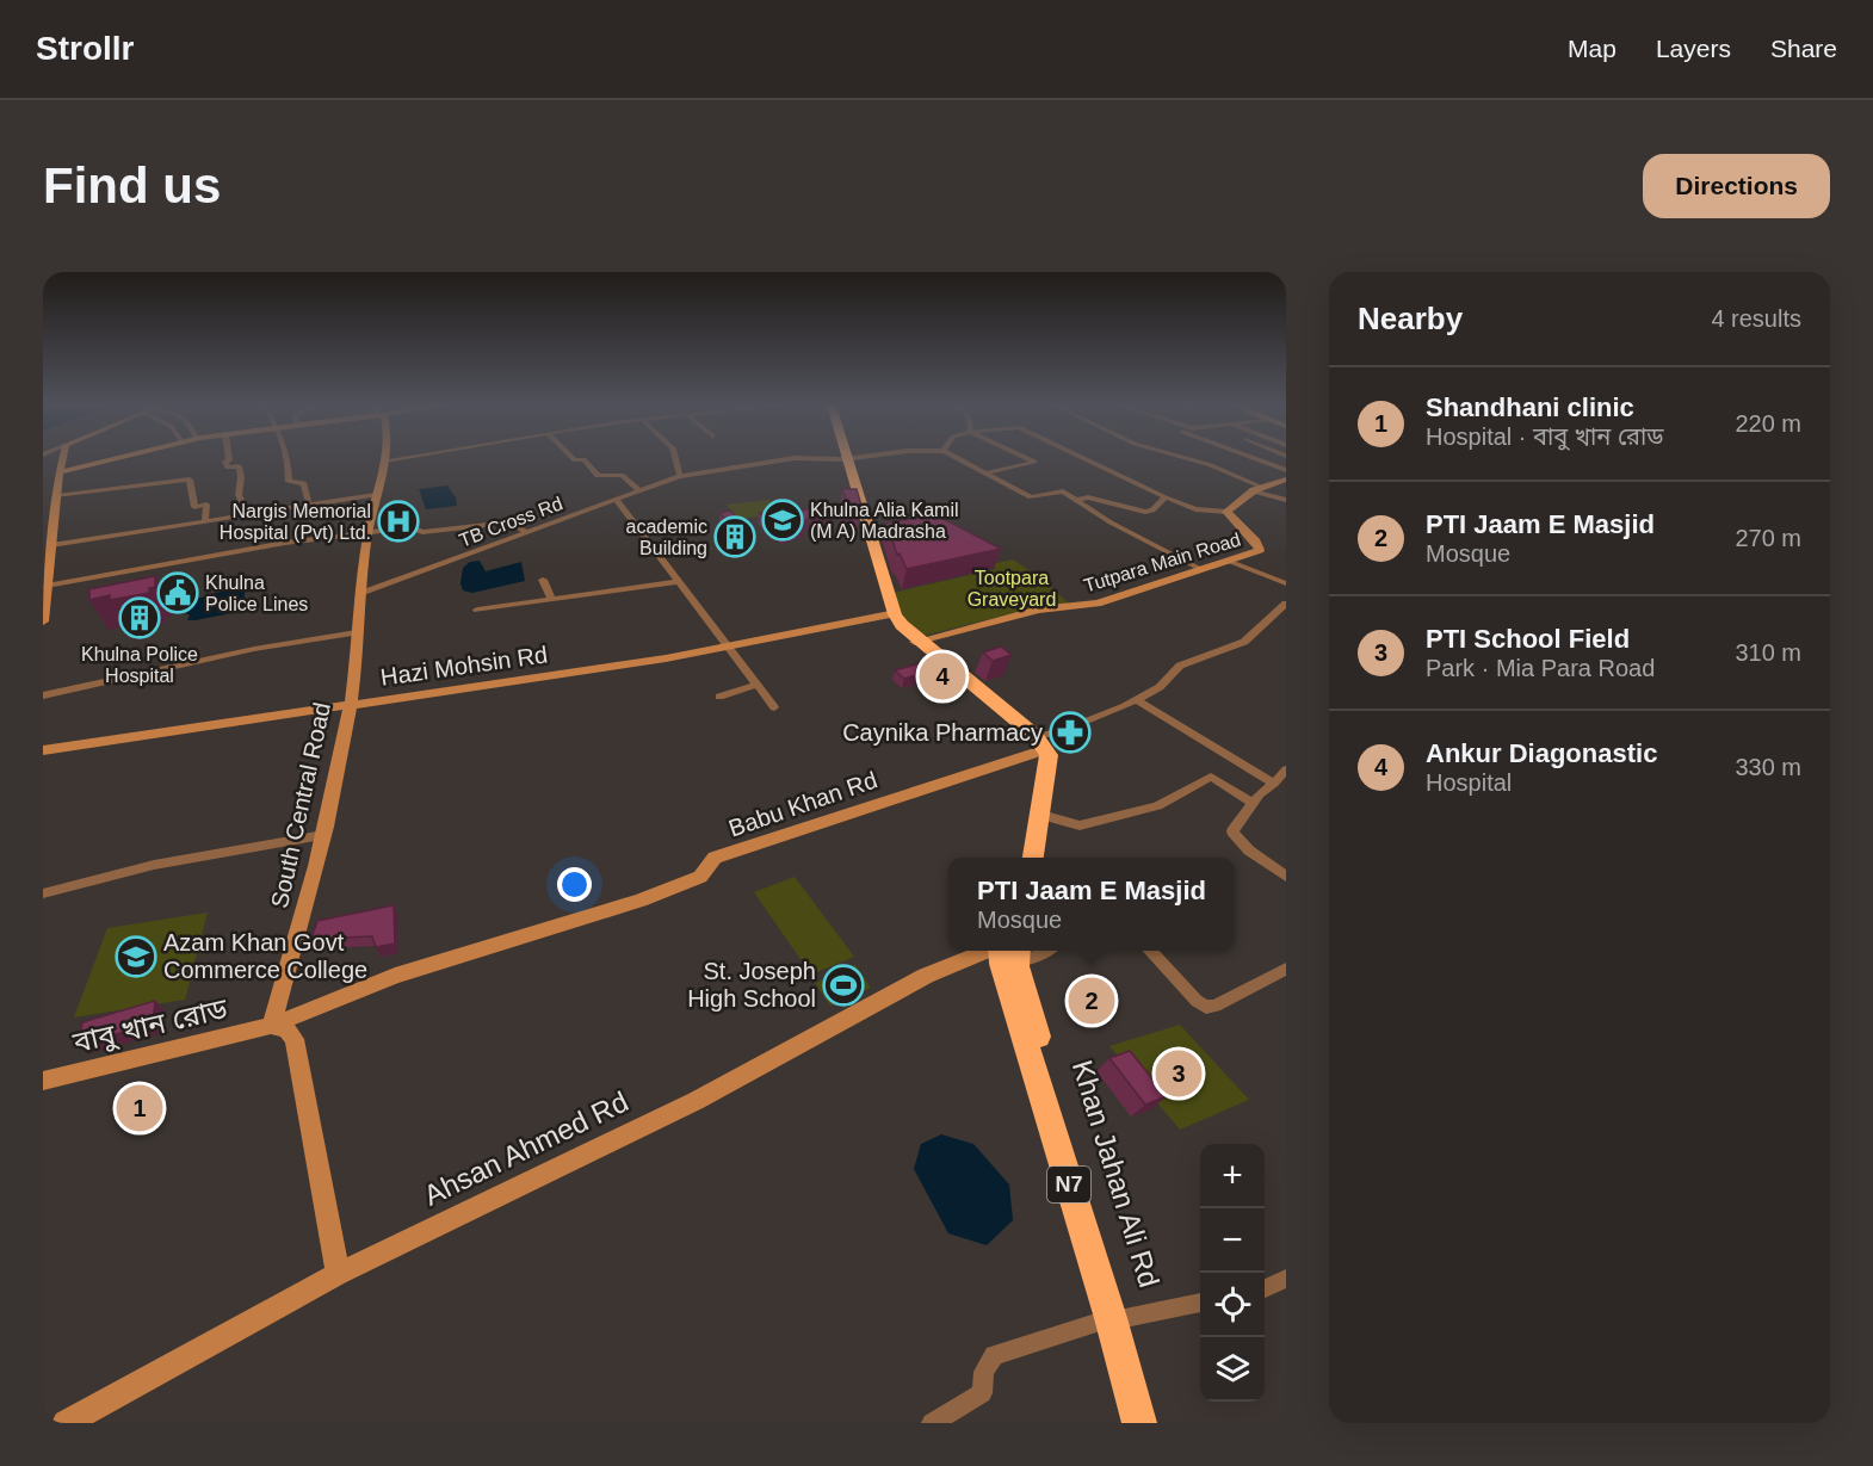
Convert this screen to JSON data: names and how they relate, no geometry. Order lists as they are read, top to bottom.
{
  "streets": {
    "highway": ["Khan Jahan Ali Rd", "N7"],
    "street": [
      "TB Cross Rd",
      "Tutpara Main Road",
      "Hazi Mohsin Rd",
      "Babu Khan Rd",
      "South Central Road",
      "বাবু খান রোড",
      "Ahsan Ahmed Rd"
    ]
  },
  "crossings": [
    ["TB Cross Rd", "South Central Road"],
    ["Hazi Mohsin Rd", "South Central Road"],
    ["Babu Khan Rd", "South Central Road"],
    ["Babu Khan Rd", "বাবু খান রোড"],
    ["South Central Road", "বাবু খান রোড"]
  ],
  "parks": ["Tootpara Graveyard"],
  "places": {
    "school or university": ["Khulna Alia Kamil (M A) Madrasha", "Azam Khan Govt Commerce College"],
    "hospital": ["Nargis Memorial Hospital (Pvt) Ltd."],
    "building": ["academic Building", "Khulna Police Hospital"],
    "public building": ["Khulna Police Lines"],
    "pharmacy": ["Caynika Pharmacy"],
    "sports": ["St. Joseph High School"]
  },
  "page": {
    "header": "Strollr",
    "nav": ["Map", "Layers", "Share"],
    "buttons": "Directions",
    "title": "Find us",
    "heading": ["Nearby", "4 results"],
    "list": [
      {
        "mark": "1",
        "name": "Shandhani clinic",
        "note": "Hospital · বাবু খান রোড",
        "value": "220 m"
      },
      {
        "mark": "2",
        "name": "PTI Jaam E Masjid",
        "note": "Mosque",
        "value": "270 m"
      },
      {
        "mark": "3",
        "name": "PTI School Field",
        "note": "Park · Mia Para Road",
        "value": "310 m"
      },
      {
        "mark": "4",
        "name": "Ankur Diagonastic",
        "note": "Hospital",
        "value": "330 m"
      }
    ],
    "pins": [
      "4",
      "2",
      "3",
      "1"
    ],
    "popup": ["PTI Jaam E Masjid", "Mosque"],
    "map_buttons": ["+", "−"]
  }
}
